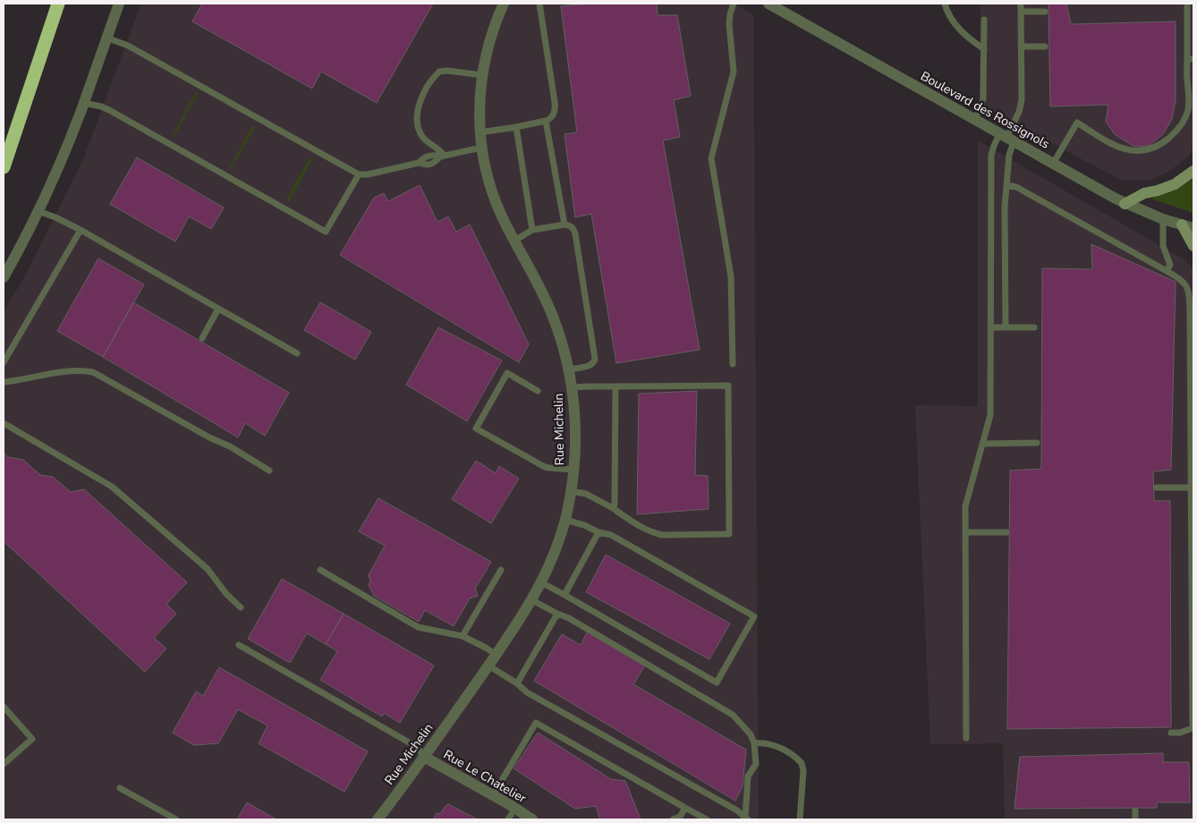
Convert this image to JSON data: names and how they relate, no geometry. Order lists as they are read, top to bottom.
{
  "streets": {
    "street": ["Boulevard des Rossignols", "Rue Michelin", "Rue Le Chatelier"]
  },
  "crossings": [
    ["Rue Michelin", "Rue Le Chatelier"]
  ]
}
